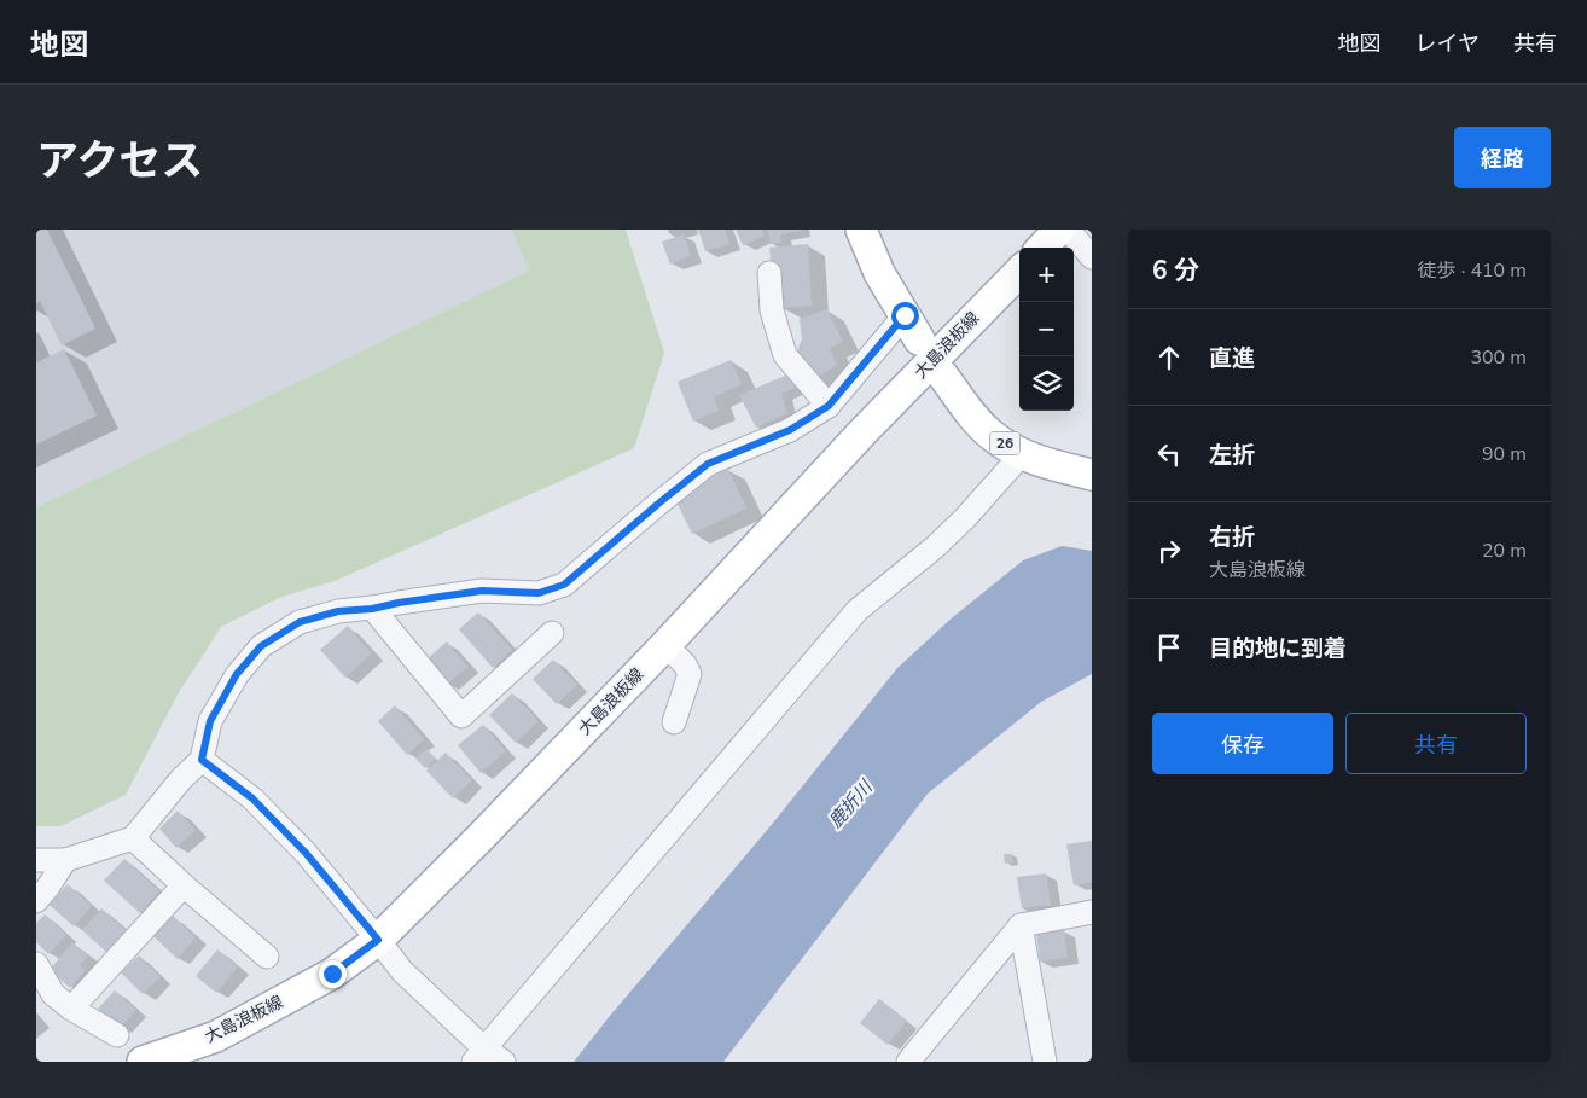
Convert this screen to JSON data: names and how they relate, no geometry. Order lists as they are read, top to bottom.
{
  "streets": {
    "main road": ["大島浪板線", "26"]
  },
  "water": ["鹿折川"],
  "page": {
    "header": "地図",
    "nav": ["地図", "レイヤ", "共有"],
    "title": "アクセス",
    "buttons": [
      "経路",
      ["保存", "共有"]
    ],
    "heading": ["6 分", "徒歩 · 410 m"],
    "map_buttons": ["+", "−"],
    "list": [
      ["直進", "300 m"],
      ["左折", "90 m"],
      ["右折", "大島浪板線", "20 m"],
      "目的地に到着"
    ]
  }
}
